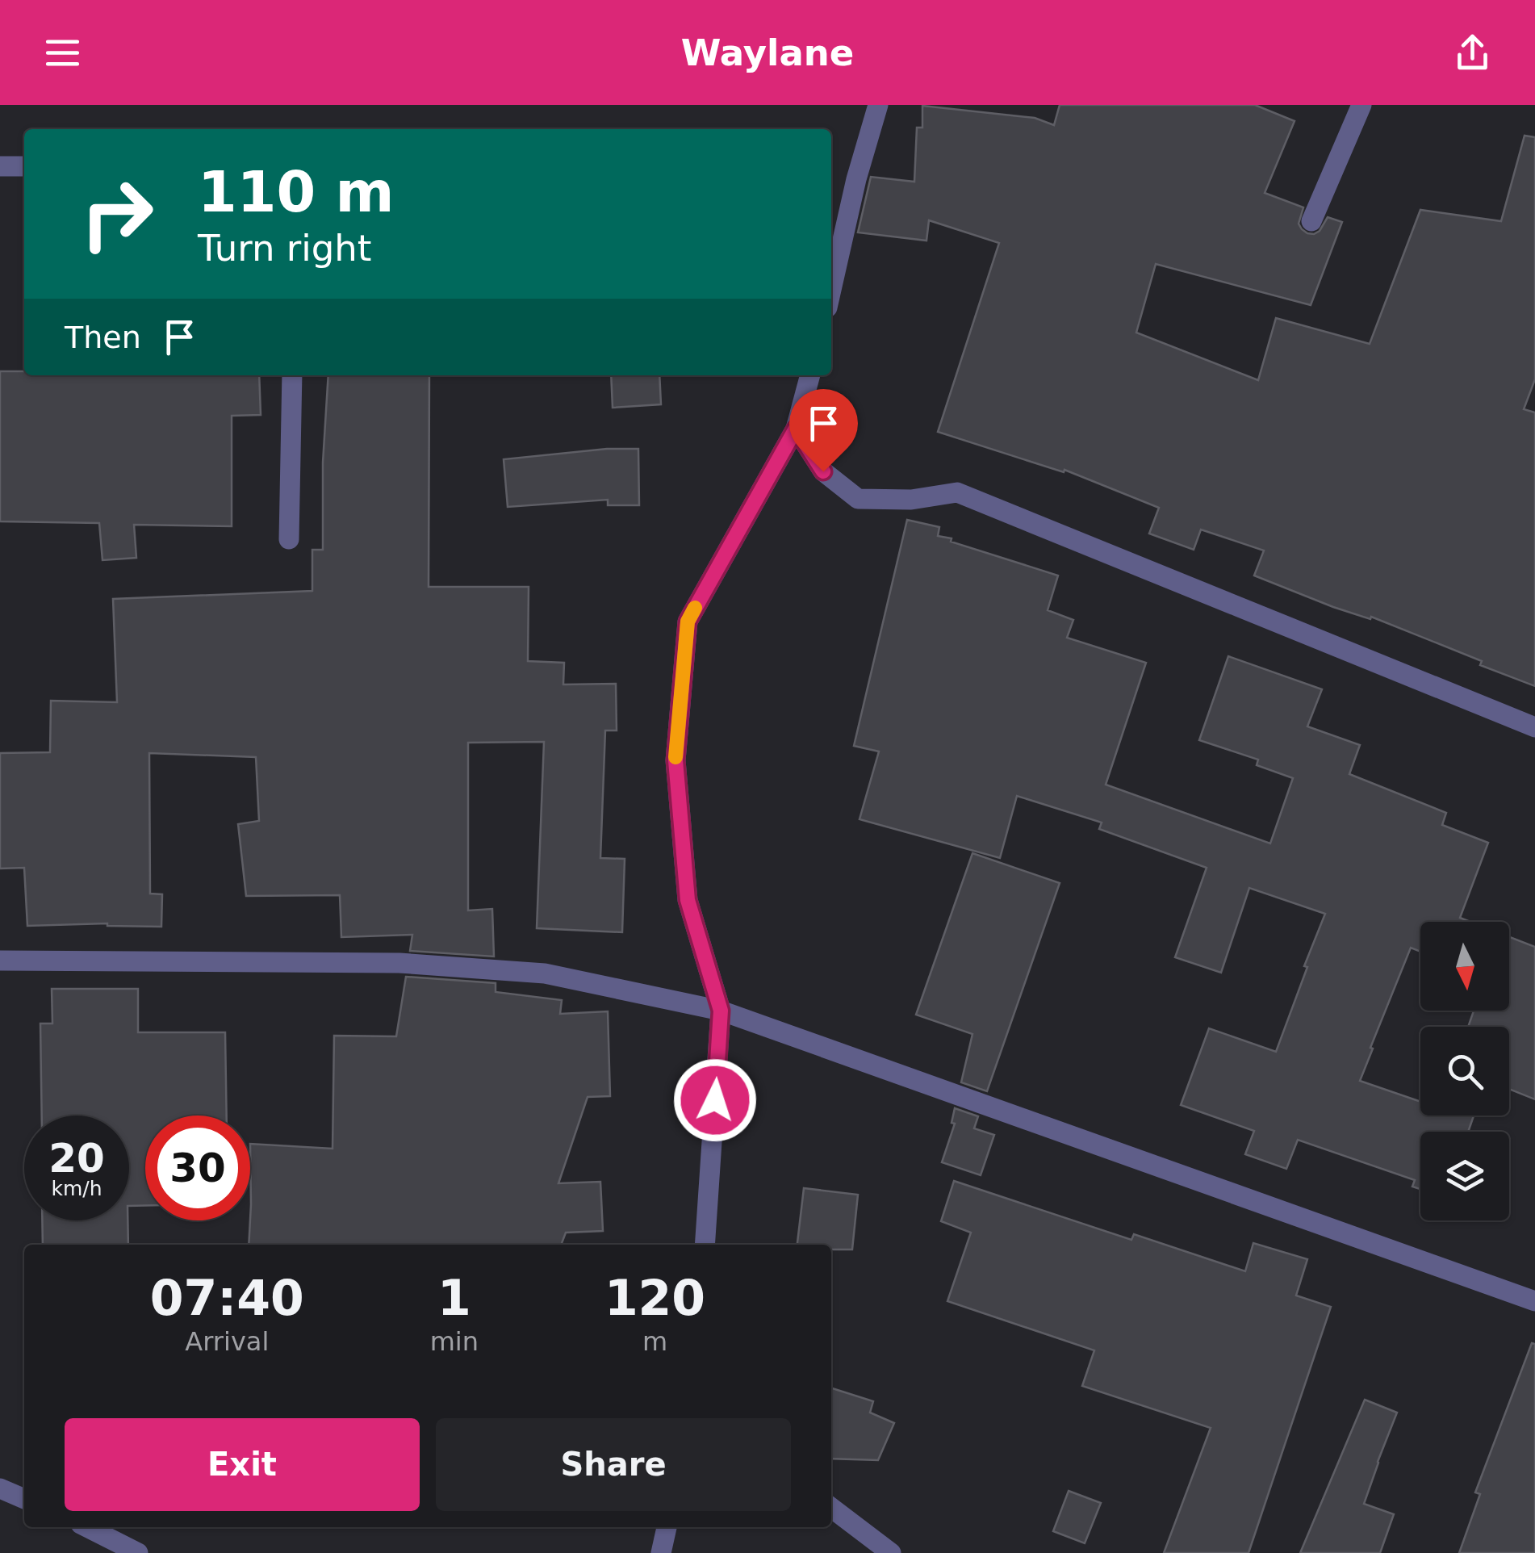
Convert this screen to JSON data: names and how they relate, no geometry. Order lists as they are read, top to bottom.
{
  "north": "bottom",
  "page": {
    "header": "Waylane",
    "turn": ["110 m", "Turn right"],
    "then": "Then",
    "speed": "20 km/h",
    "limit": "30",
    "eta": [
      "07:40",
      "Arrival",
      "1",
      "min",
      "120",
      "m"
    ],
    "buttons": ["Exit", "Share"]
  }
}
